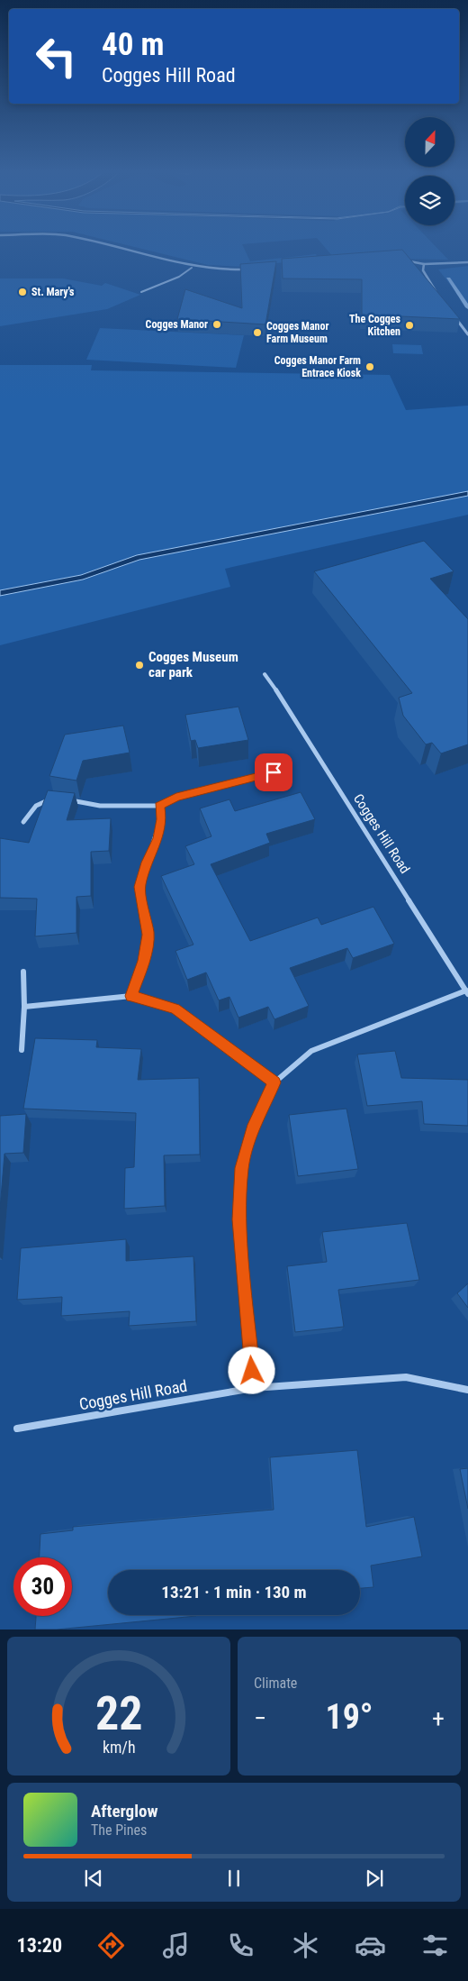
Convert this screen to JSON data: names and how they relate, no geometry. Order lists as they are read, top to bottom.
{
  "streets": {
    "street": ["Cogges Hill Road"]
  },
  "places": [
    "St. Mary's",
    "Cogges Manor",
    "The Cogges Kitchen",
    "Cogges Manor Farm Museum",
    "Cogges Manor Farm Entrace Kiosk",
    "Cogges Museum car park"
  ],
  "north": "top",
  "page": {
    "turn": ["40 m", "Cogges Hill Road"],
    "limit": "30",
    "trip": "13:21 · 1 min · 130 m",
    "tile": "Climate",
    "heat": ["−", "19°", "+"],
    "song": ["Afterglow", "The Pines"],
    "tabs": "13:20",
    "gauge": ["22", "km/h"]
  }
}
